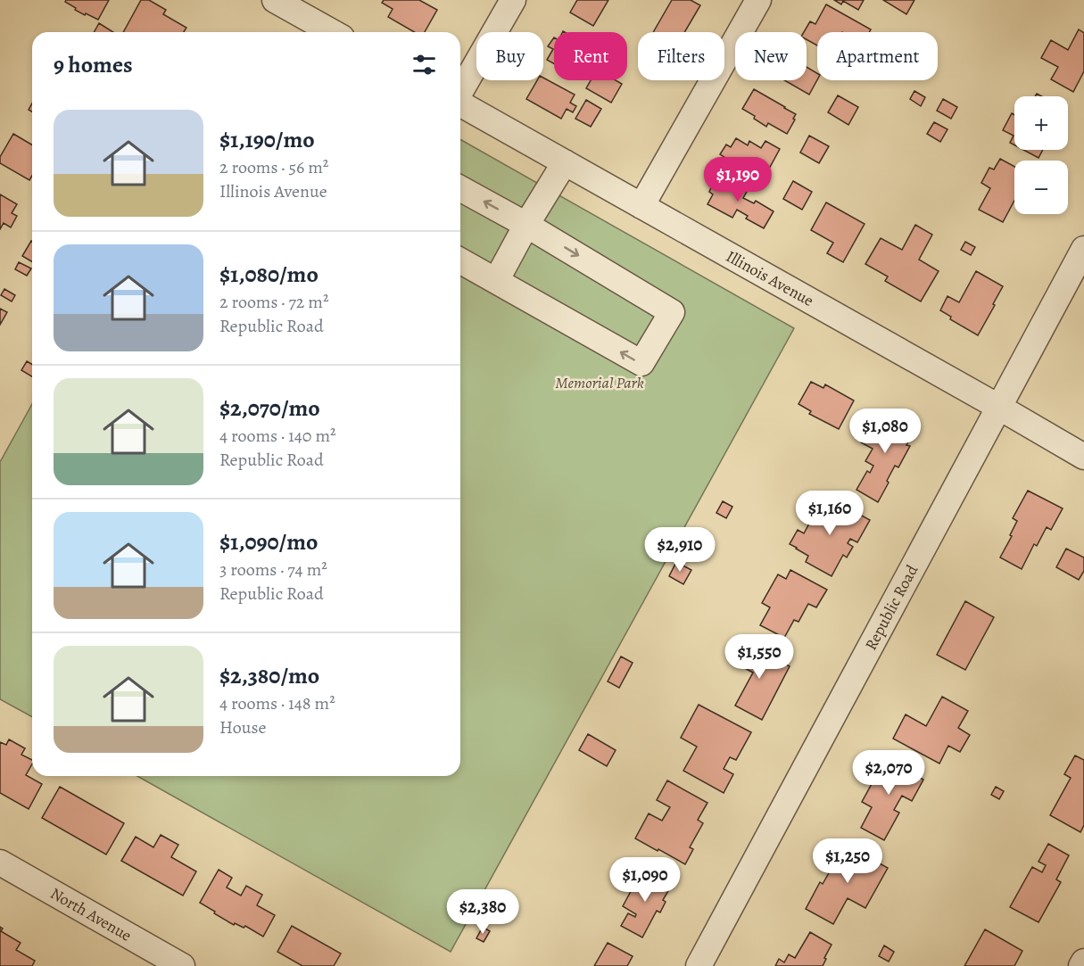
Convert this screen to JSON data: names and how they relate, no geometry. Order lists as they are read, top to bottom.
{
  "streets": {
    "street": ["Illinois Avenue", "Republic Road", "North Avenue"]
  },
  "crossings": [
    ["Illinois Avenue", "Republic Road"]
  ],
  "parks": ["Memorial Park"],
  "page": {
    "chip": [
      "Buy",
      "Rent",
      "Filters",
      "New",
      "Apartment"
    ],
    "heading": "9 homes",
    "map_buttons": ["+", "−"],
    "list": [
      {
        "name": "$1,190/mo",
        "note": "2 rooms · 56 m² · Illinois Avenue"
      },
      {
        "name": "$1,080/mo",
        "note": "2 rooms · 72 m² · Republic Road"
      },
      {
        "name": "$2,070/mo",
        "note": "4 rooms · 140 m² · Republic Road"
      },
      {
        "name": "$1,090/mo",
        "note": "3 rooms · 74 m² · Republic Road"
      },
      {
        "name": "$2,380/mo",
        "note": "4 rooms · 148 m² · House"
      }
    ],
    "price": [
      "$1,190",
      "$1,080",
      "$1,160",
      "$2,910",
      "$1,550",
      "$2,070",
      "$1,250",
      "$1,090",
      "$2,380"
    ]
  }
}
